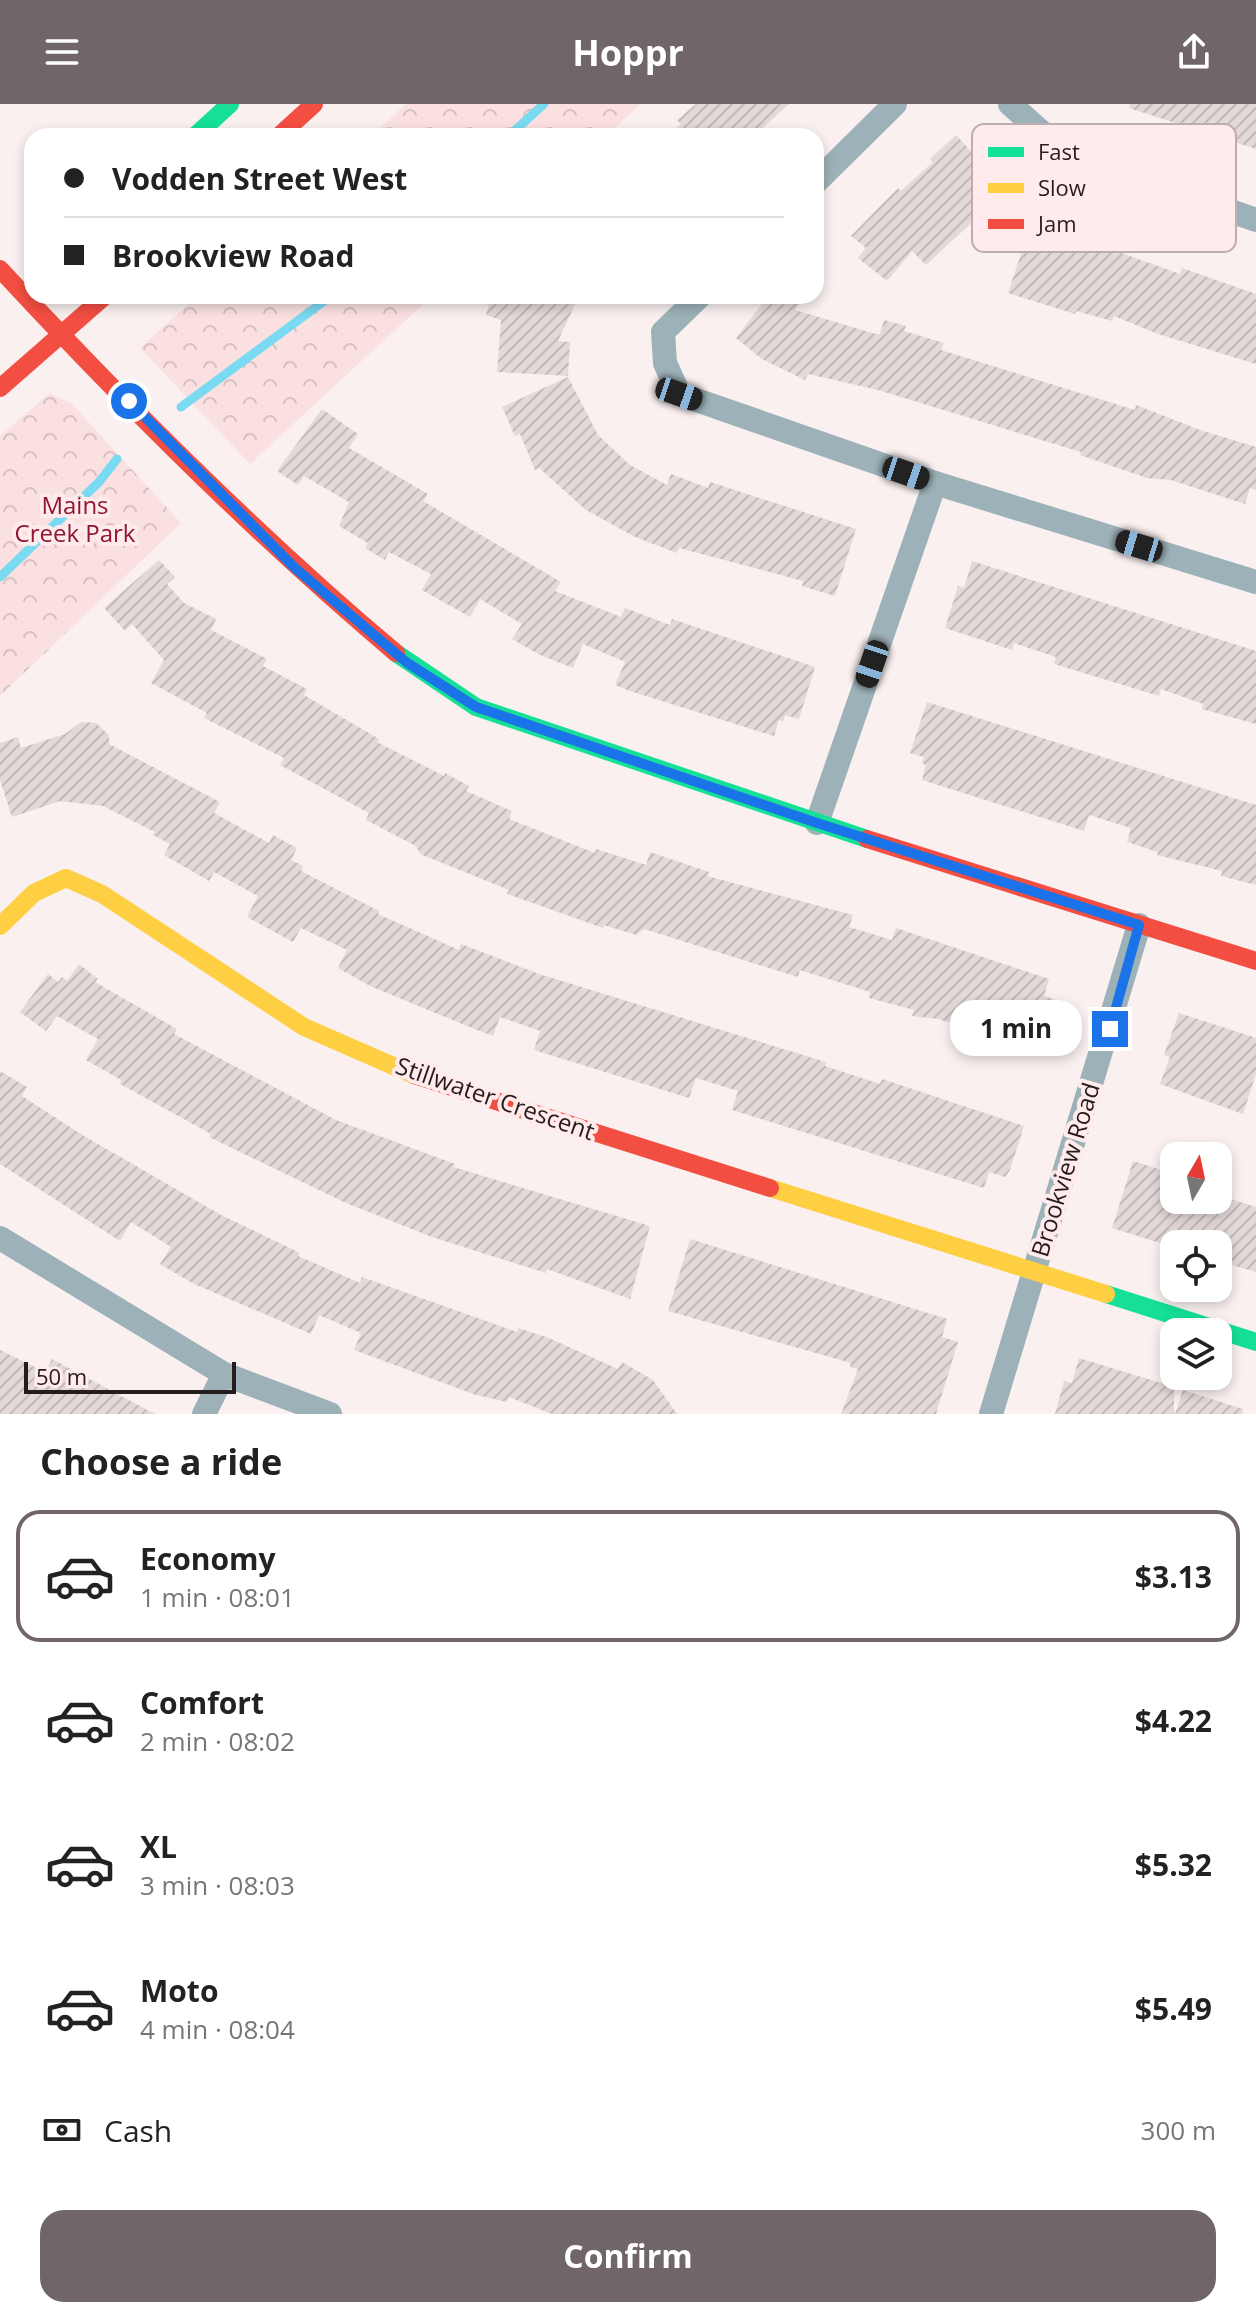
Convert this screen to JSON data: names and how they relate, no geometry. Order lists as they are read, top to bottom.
{
  "streets": {
    "street": ["Stillwater Crescent", "Brookview Road"]
  },
  "crossings": [
    ["Stillwater Crescent", "Brookview Road"]
  ],
  "parks": ["Mains Creek Park"],
  "legend": ["Fast", "Slow", "Jam"],
  "scale_bar": "50 m",
  "north": "top",
  "page": {
    "header": "Hoppr",
    "banner": ["Vodden Street West", "Brookview Road"],
    "bubble": "1 min",
    "scale": "50 m",
    "heading": "Choose a ride",
    "list": [
      {
        "name": "Economy",
        "note": "1 min · 08:01",
        "value": "$3.13"
      },
      {
        "name": "Comfort",
        "note": "2 min · 08:02",
        "value": "$4.22"
      },
      {
        "name": "XL",
        "note": "3 min · 08:03",
        "value": "$5.32"
      },
      {
        "name": "Moto",
        "note": "4 min · 08:04",
        "value": "$5.49"
      }
    ],
    "pay": ["Cash", "300 m"],
    "buttons": "Confirm"
  }
}
